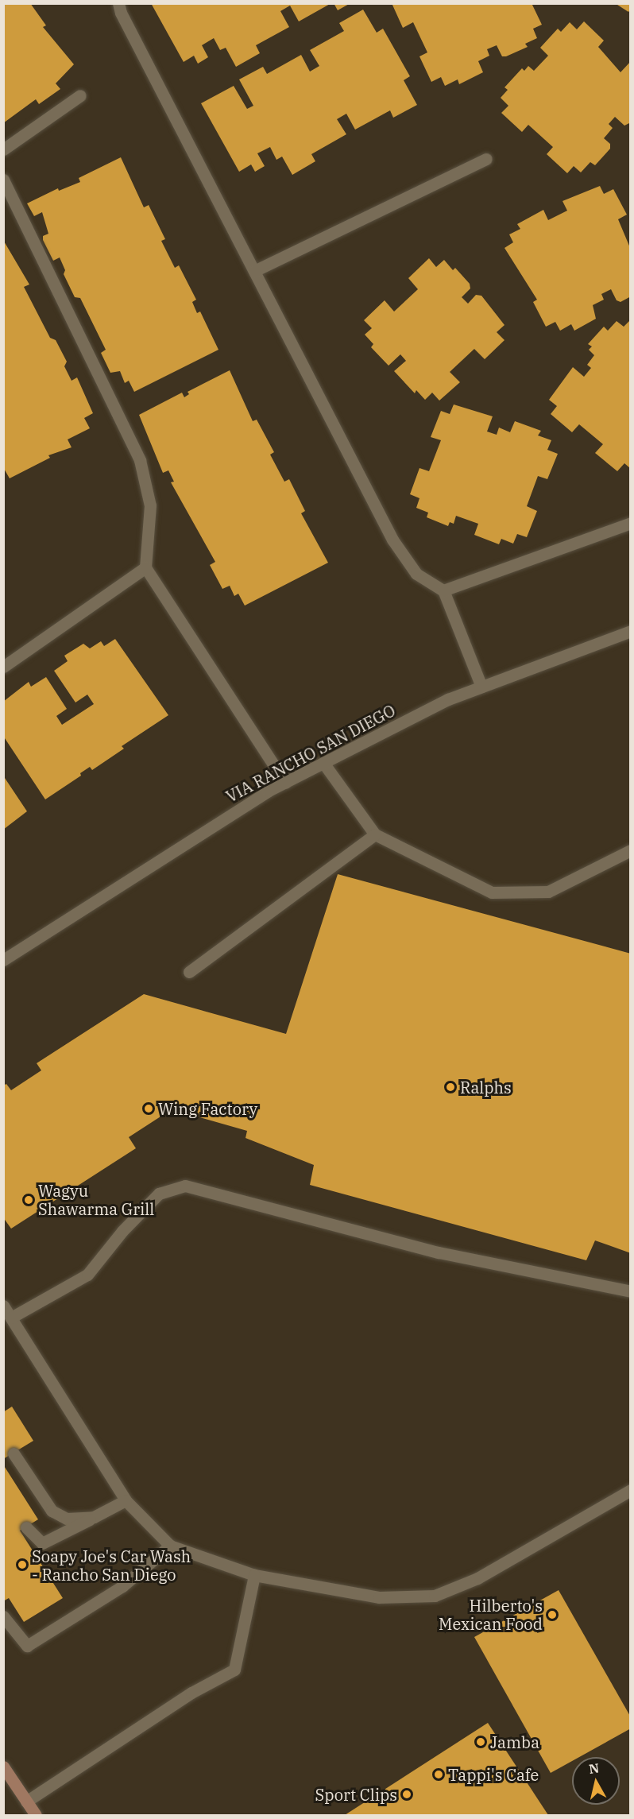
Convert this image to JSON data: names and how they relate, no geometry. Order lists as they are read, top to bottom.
{
  "streets": {
    "street": ["VIA RANCHO SAN DIEGO"]
  },
  "places": [
    "Ralphs",
    "Wing Factory",
    "Wagyu Shawarma Grill",
    "Soapy Joe's Car Wash - Rancho San Diego",
    "Hilberto's Mexican Food",
    "Jamba",
    "Tappi's Cafe",
    "Sport Clips"
  ],
  "north": "top"
}
